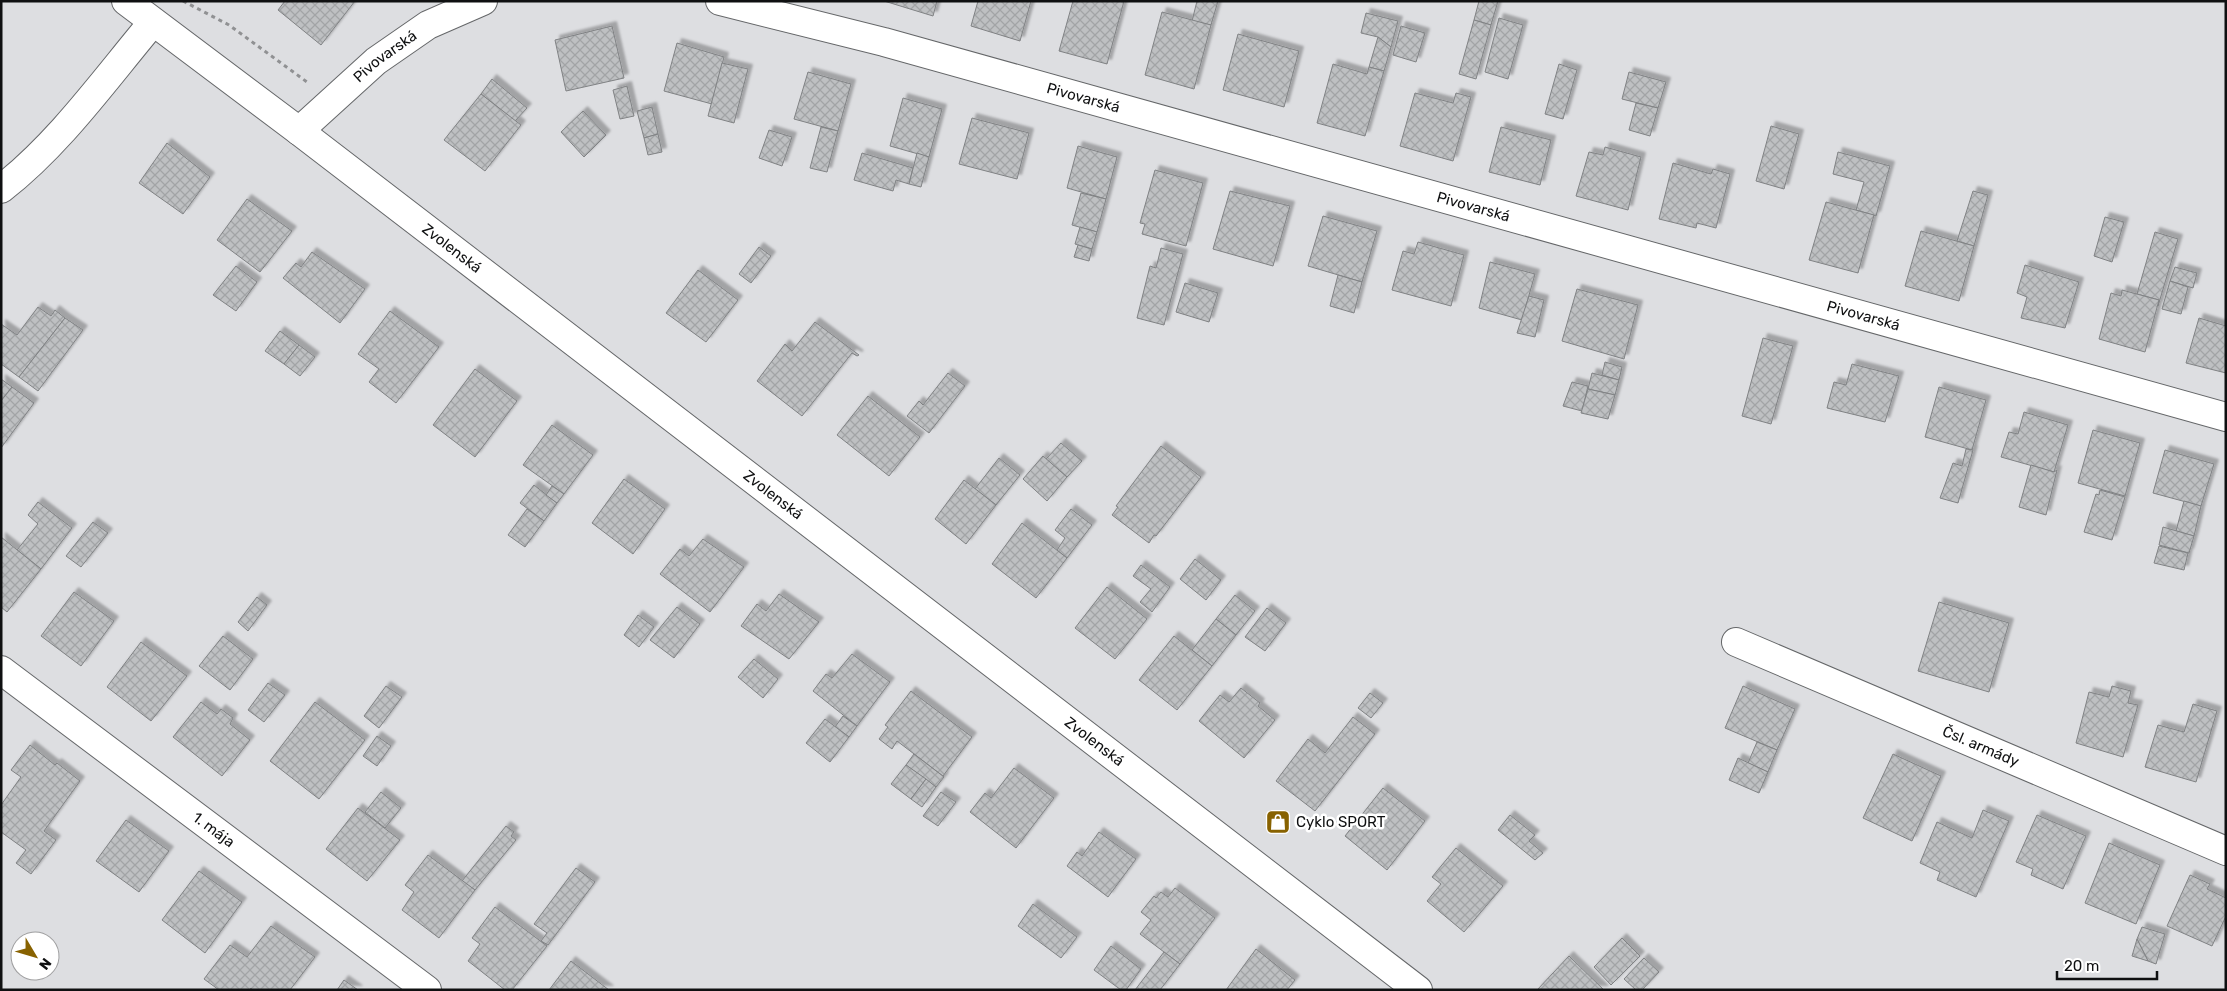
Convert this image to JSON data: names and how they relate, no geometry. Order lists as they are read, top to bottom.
{
  "streets": {
    "street": [
      "Pivovarská",
      "Zvolenská",
      "Čsl. armády",
      "1. mája"
    ]
  },
  "crossings": [
    ["Pivovarská", "Zvolenská"]
  ],
  "places": {
    "shop": ["Cyklo SPORT"]
  },
  "scale_bar": "20 m",
  "north": "bottom right"
}
